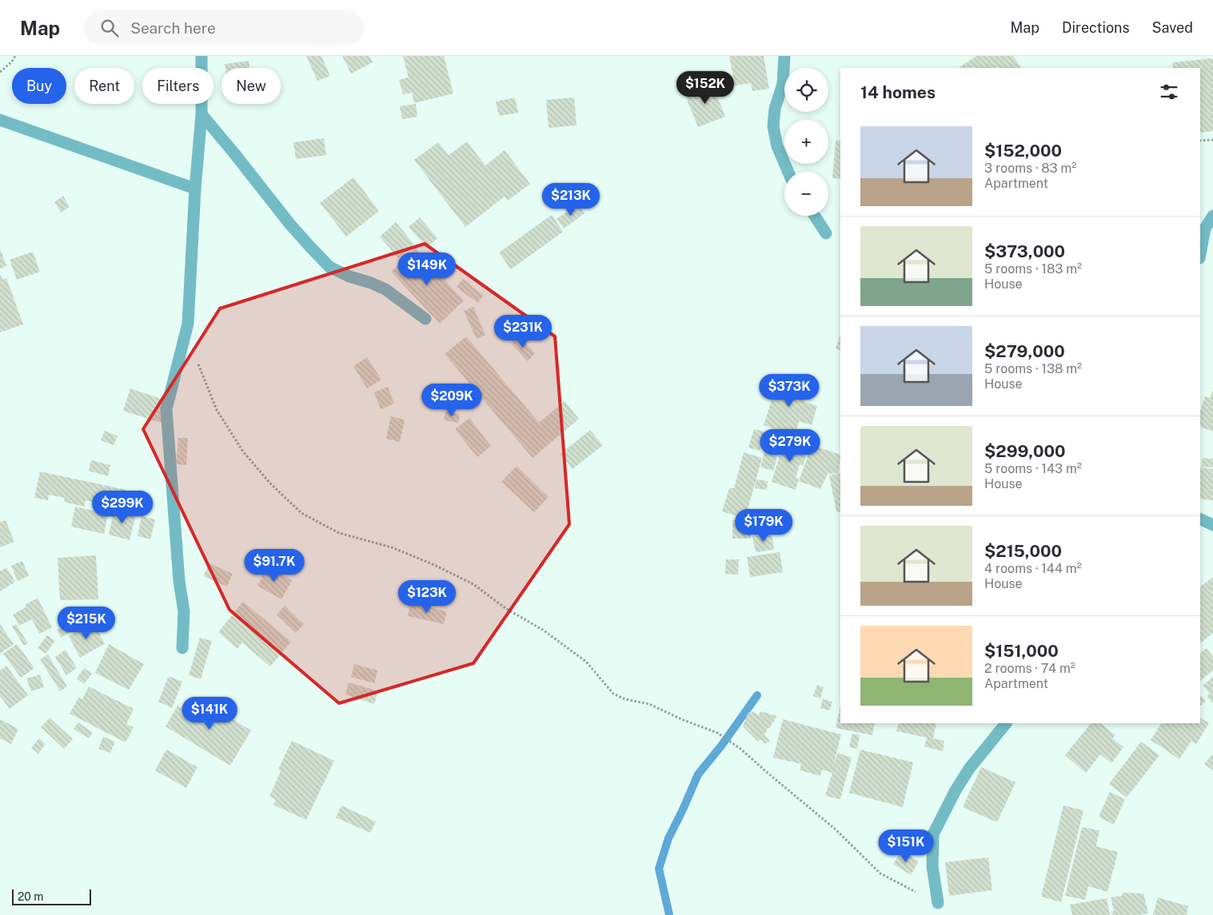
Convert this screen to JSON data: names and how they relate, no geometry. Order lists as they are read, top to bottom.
{
  "scale_bar": "20 m",
  "page": {
    "header": "Map",
    "search": "Search here",
    "nav": ["Map", "Directions", "Saved"],
    "map_buttons": ["+", "−"],
    "chip": [
      "Buy",
      "Rent",
      "Filters",
      "New"
    ],
    "heading": "14 homes",
    "price": [
      "$152K",
      "$213K",
      "$149K",
      "$231K",
      "$373K",
      "$209K",
      "$279K",
      "$299K",
      "$179K",
      "$91.7K",
      "$123K",
      "$215K",
      "$141K",
      "$151K"
    ],
    "list": [
      {
        "name": "$152,000",
        "note": "3 rooms · 83 m² · Apartment"
      },
      {
        "name": "$373,000",
        "note": "5 rooms · 183 m² · House"
      },
      {
        "name": "$279,000",
        "note": "5 rooms · 138 m² · House"
      },
      {
        "name": "$299,000",
        "note": "5 rooms · 143 m² · House"
      },
      {
        "name": "$215,000",
        "note": "4 rooms · 144 m² · House"
      },
      {
        "name": "$151,000",
        "note": "2 rooms · 74 m² · Apartment"
      }
    ],
    "scale": "20 m"
  }
}
